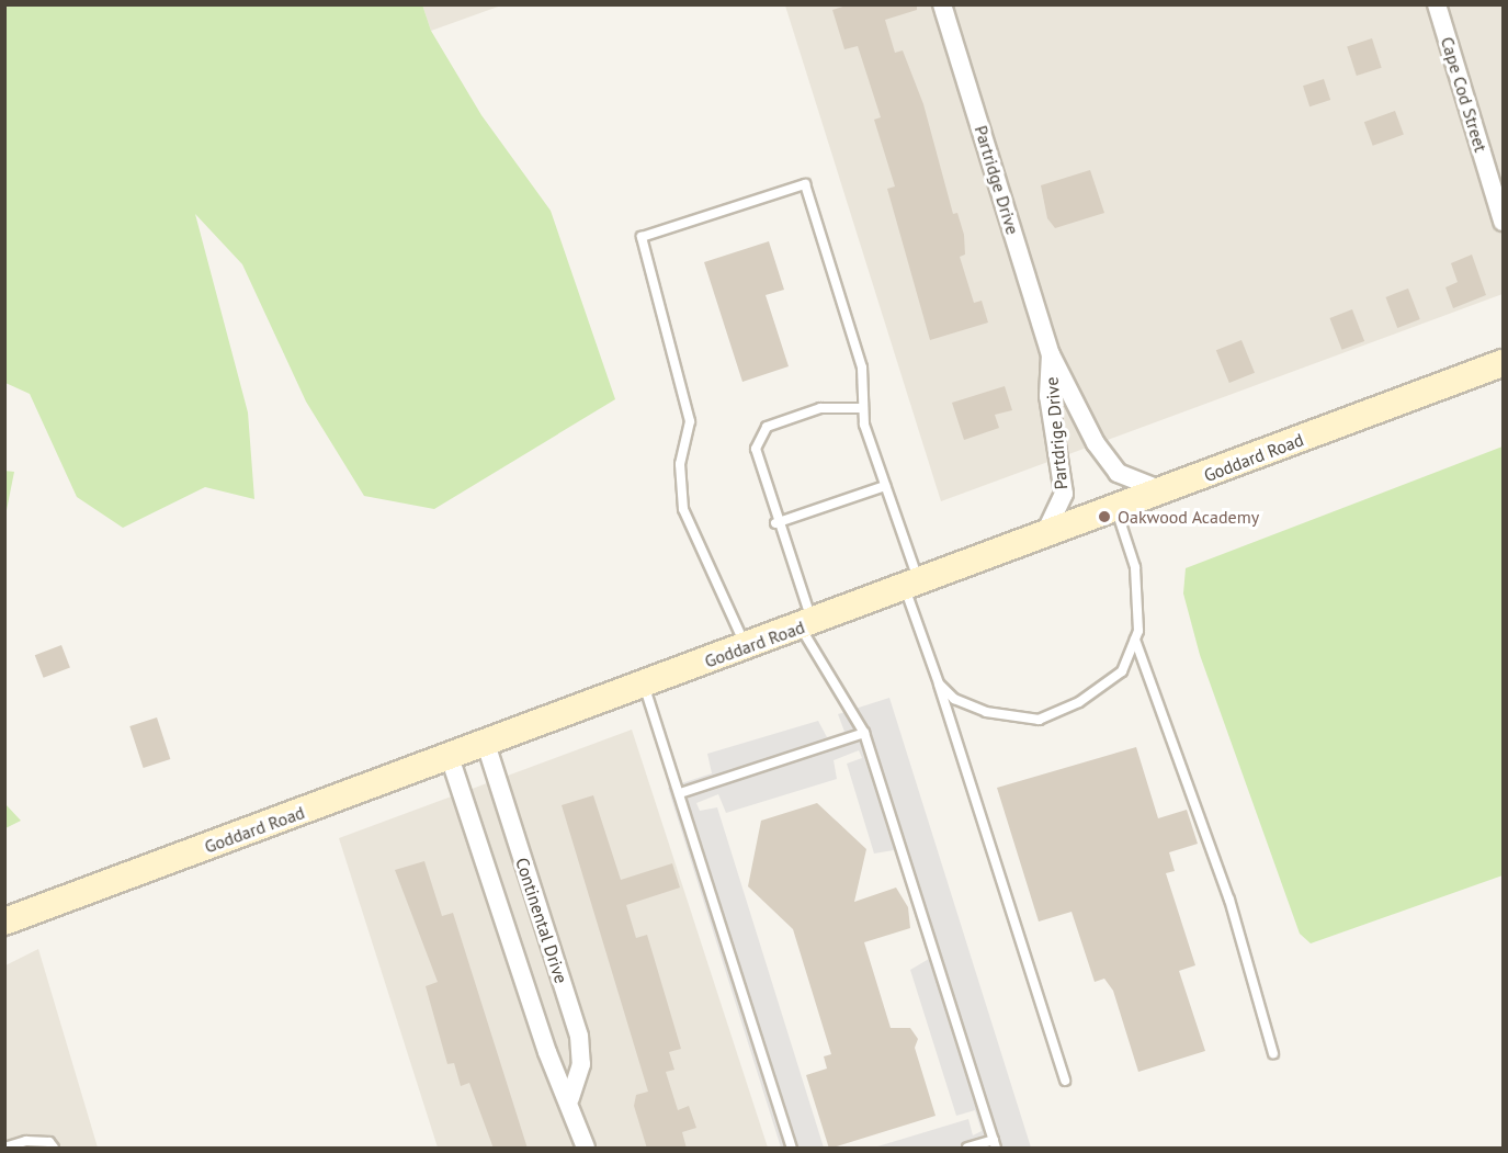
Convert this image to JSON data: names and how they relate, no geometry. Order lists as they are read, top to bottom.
{
  "streets": {
    "main road": ["Goddard Road"],
    "street": [
      "Cape Cod Street",
      "Partridge Drive",
      "Partdrige Drive",
      "Continental Drive"
    ]
  },
  "crossings": [
    ["Partridge Drive", "Partdrige Drive"],
    ["Partdrige Drive", "Goddard Road"],
    ["Goddard Road", "Continental Drive"]
  ],
  "places": ["Oakwood Academy"]
}
